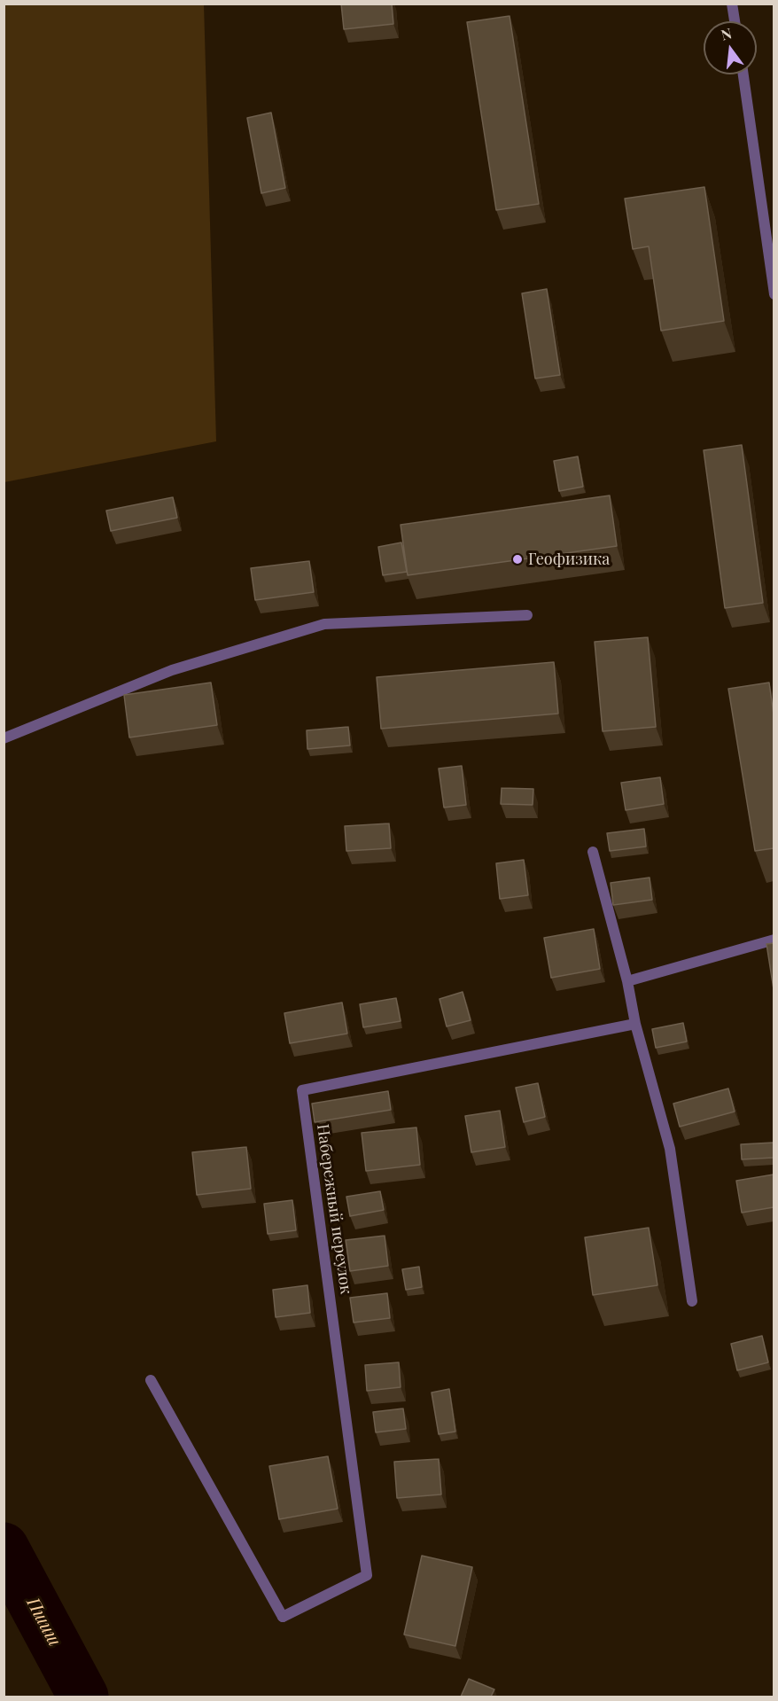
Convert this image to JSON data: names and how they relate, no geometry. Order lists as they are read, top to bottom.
{
  "streets": {
    "street": ["Набережный переулок"]
  },
  "water": ["Пшиш"],
  "places": ["Геофизика"],
  "north": "top"
}
